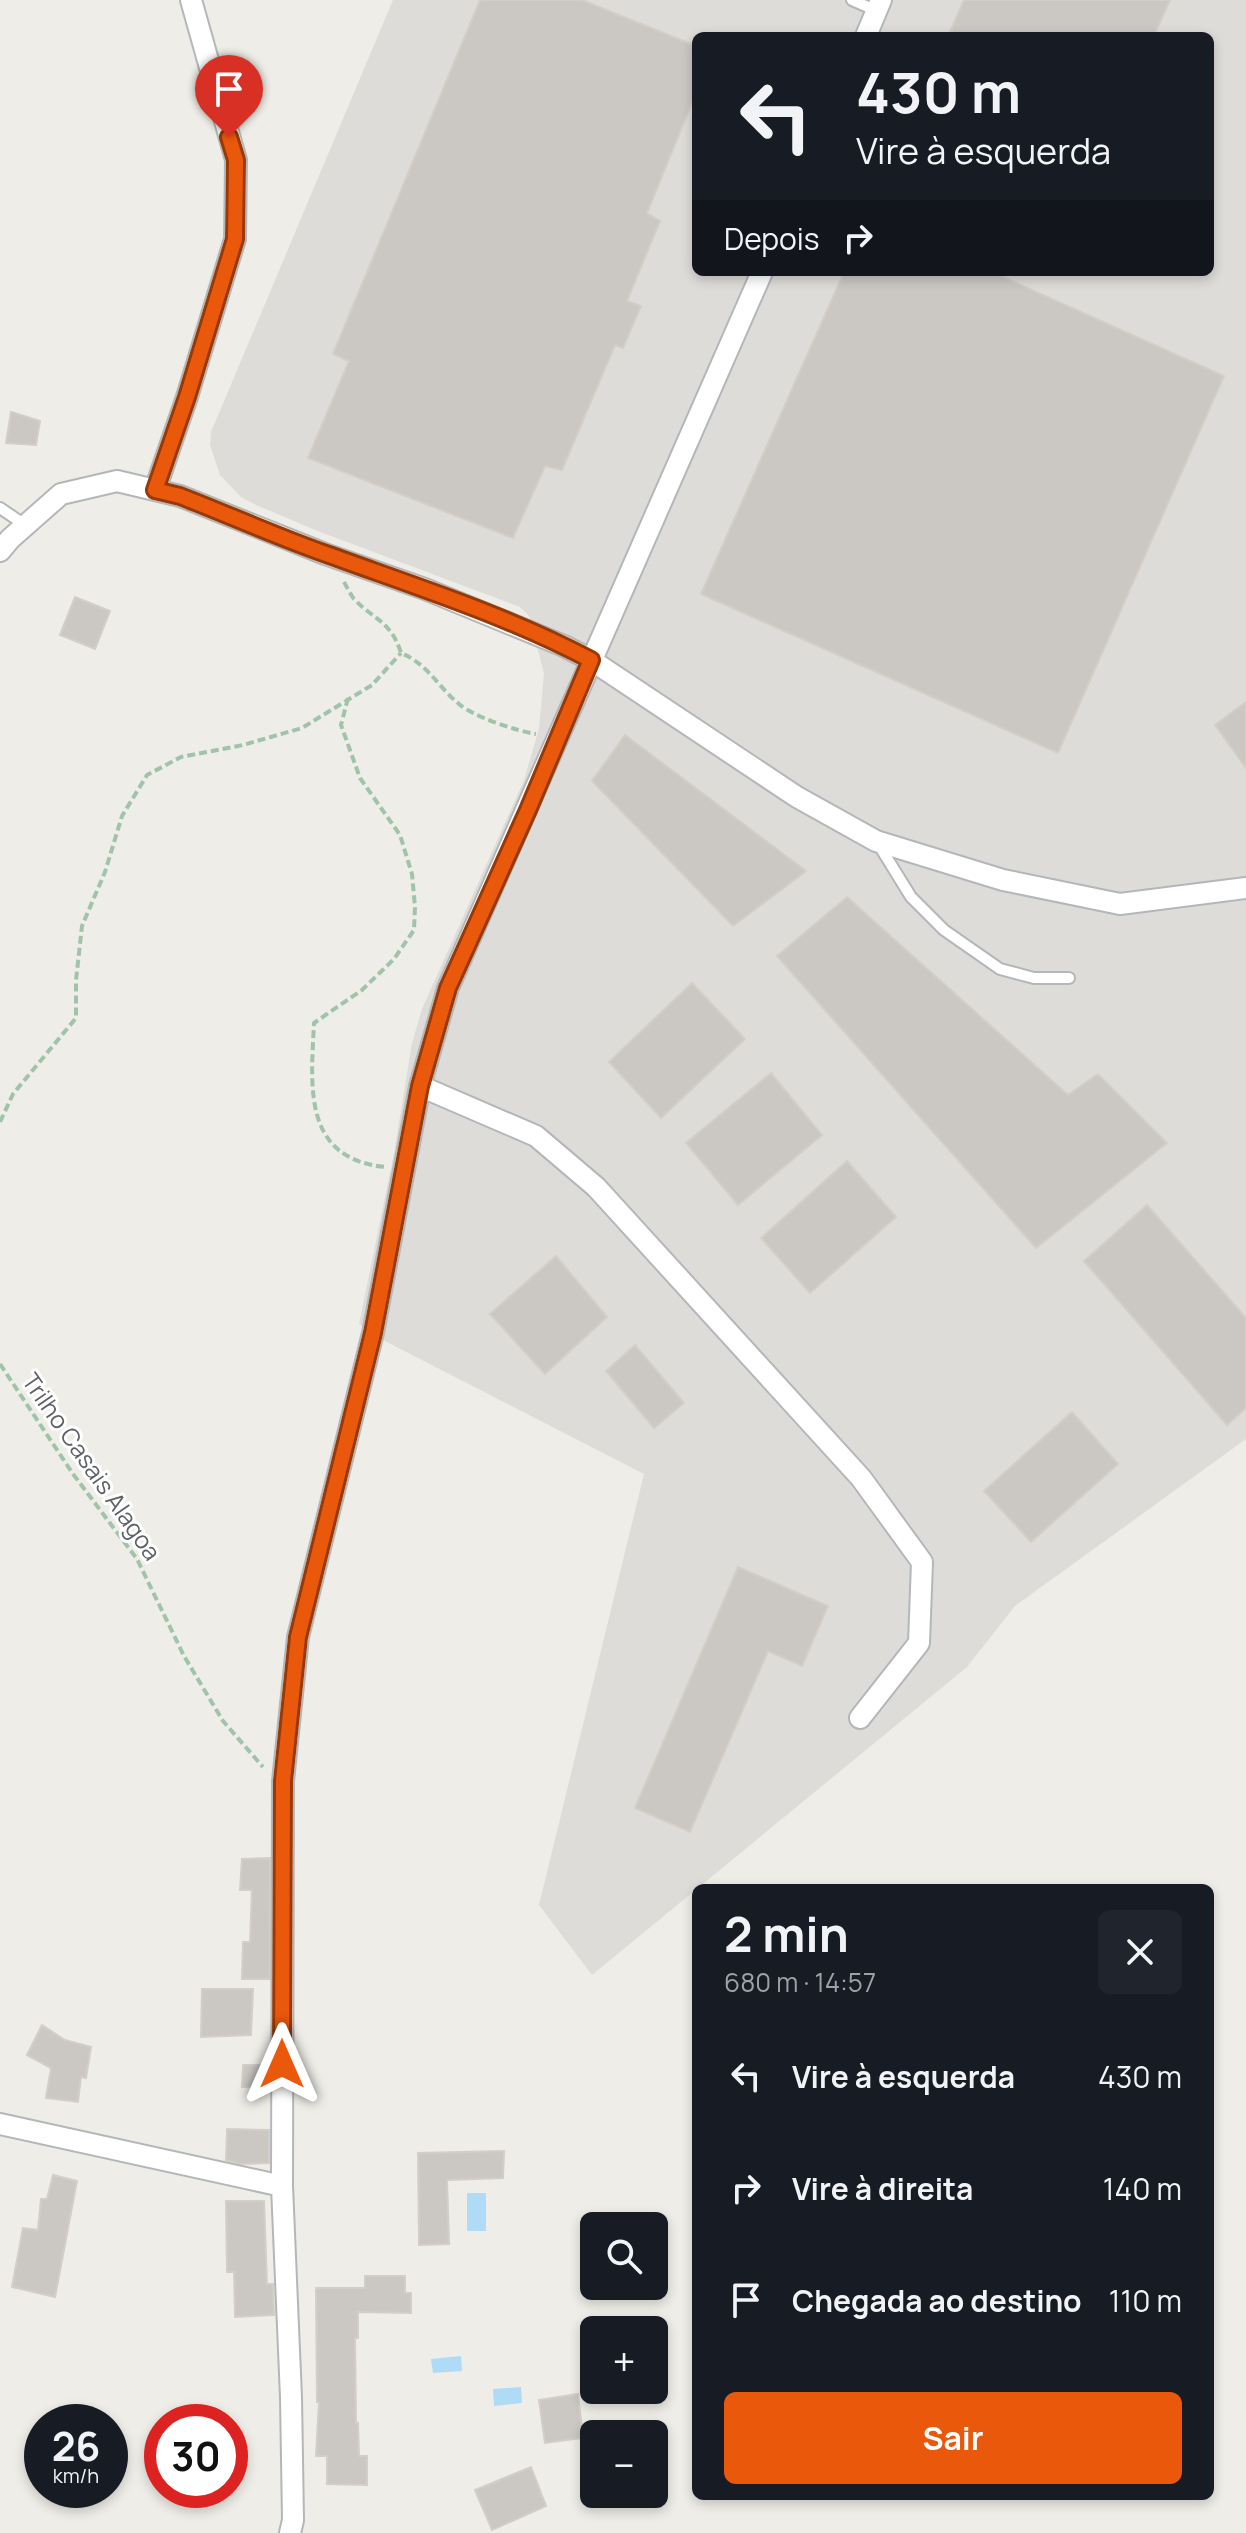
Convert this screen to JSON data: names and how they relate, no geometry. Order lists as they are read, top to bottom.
{
  "streets": {
    "path": ["Trilho Casais Alagoa"]
  },
  "page": {
    "turn": ["430 m", "Vire à esquerda"],
    "then": "Depois",
    "heading": ["2 min", "680 m · 14:57"],
    "list": [
      {
        "name": "Vire à esquerda",
        "value": "430 m"
      },
      {
        "name": "Vire à direita",
        "value": "140 m"
      },
      {
        "name": "Chegada ao destino",
        "value": "110 m"
      }
    ],
    "map_buttons": ["+", "−"],
    "buttons": "Sair",
    "speed": "26 km/h",
    "limit": "30"
  }
}
